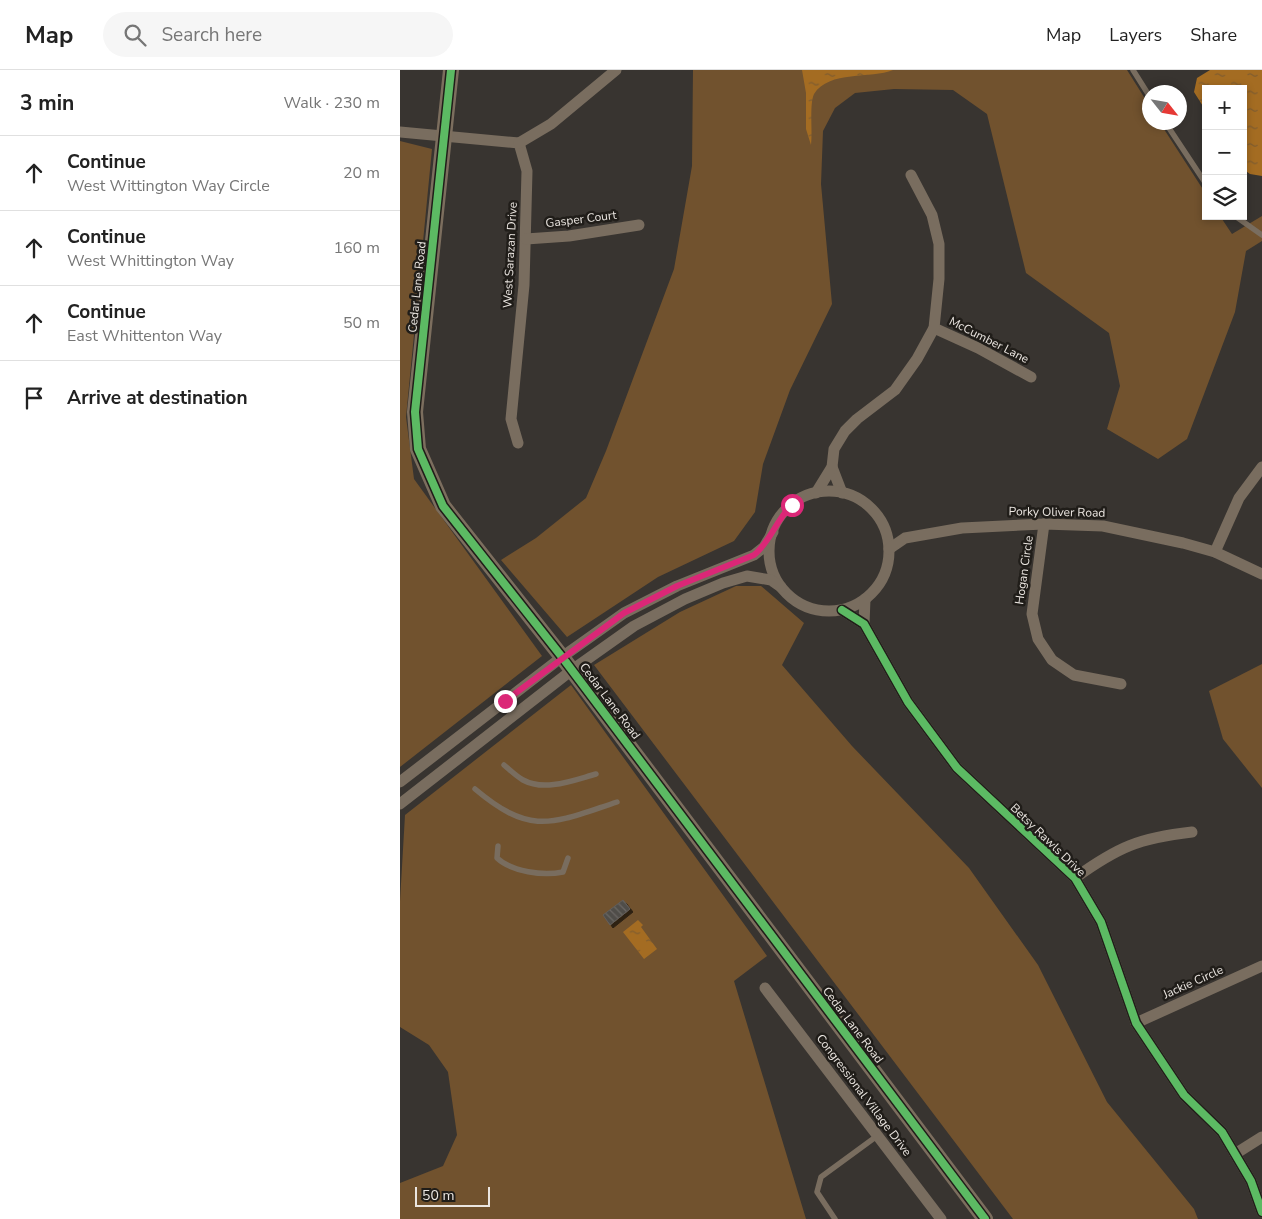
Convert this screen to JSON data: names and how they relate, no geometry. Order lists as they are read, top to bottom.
{
  "streets": {
    "street": [
      "Gasper Court",
      "West Sarazan Drive",
      "Cedar Lane Road",
      "McCumber Lane",
      "Porky Oliver Road",
      "Hogan Circle",
      "Betsy Rawls Drive",
      "Jackie Circle",
      "Congressional Village Drive"
    ]
  },
  "crossings": [
    ["Gasper Court", "West Sarazan Drive"],
    ["Porky Oliver Road", "Hogan Circle"],
    ["Porky Oliver Road", "Betsy Rawls Drive"],
    ["Betsy Rawls Drive", "Jackie Circle"]
  ],
  "scale_bar": "50 m",
  "north": "bottom right",
  "page": {
    "header": "Map",
    "search": "Search here",
    "nav": ["Map", "Layers", "Share"],
    "heading": ["3 min", "Walk · 230 m"],
    "map_buttons": ["+", "−"],
    "list": [
      ["Continue", "West Wittington Way Circle", "20 m"],
      ["Continue", "West Whittington Way", "160 m"],
      ["Continue", "East Whittenton Way", "50 m"],
      "Arrive at destination"
    ],
    "scale": "50 m"
  }
}
